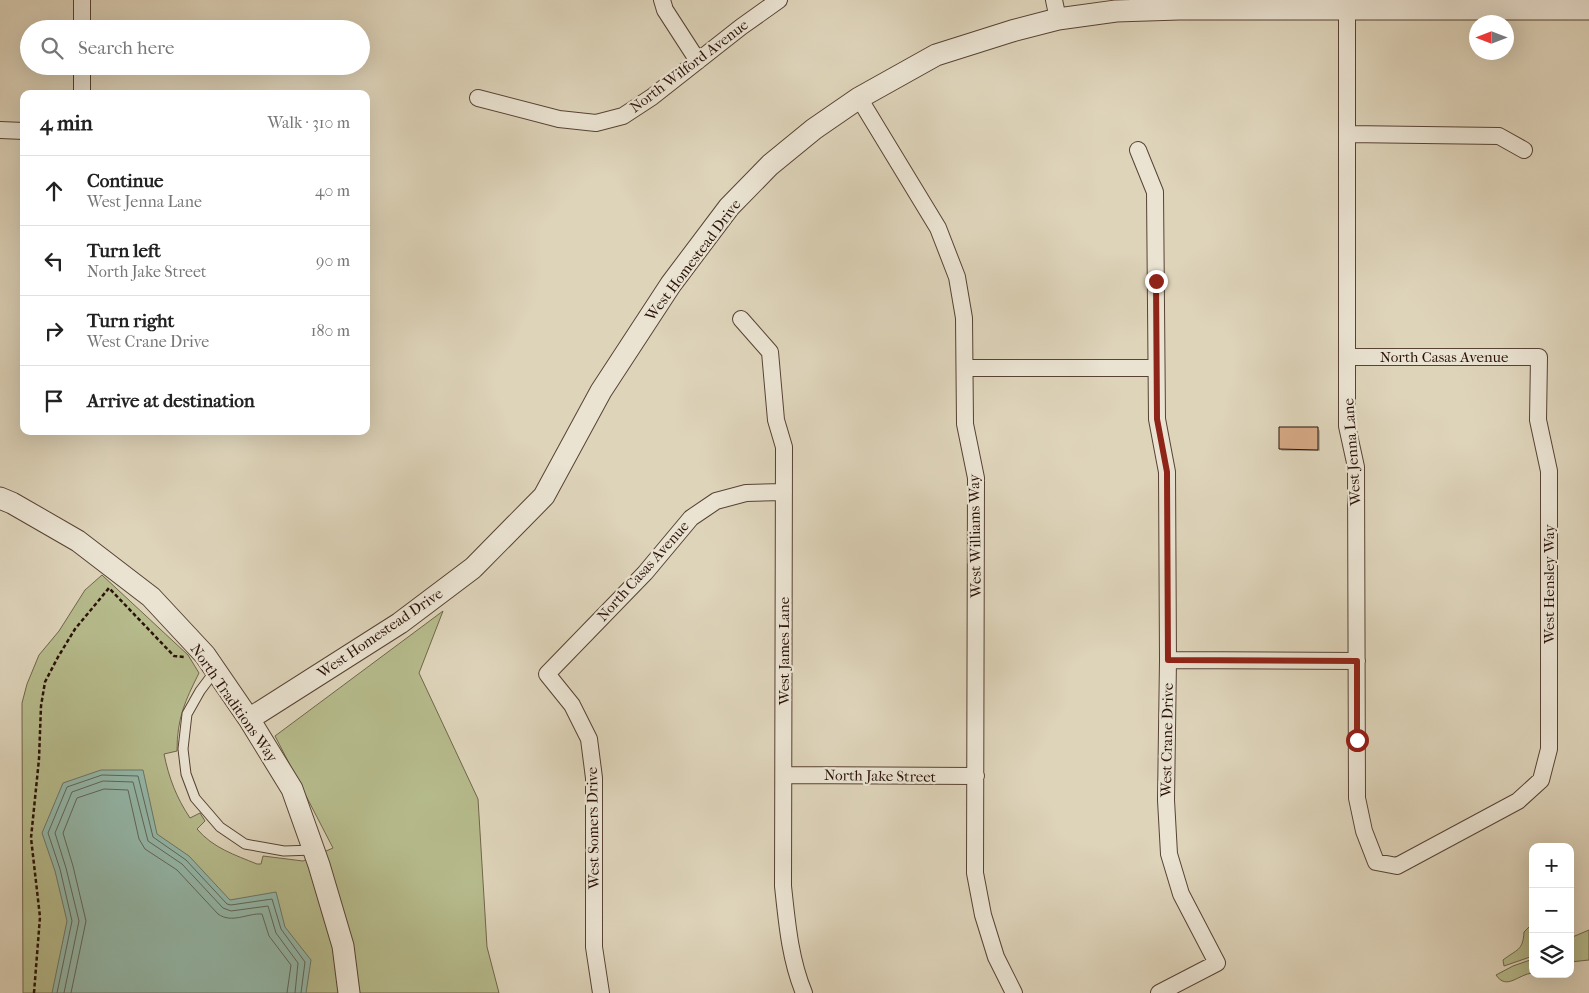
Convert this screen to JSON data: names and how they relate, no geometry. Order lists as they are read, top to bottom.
{
  "streets": {
    "street": [
      "North Wilford Avenue",
      "West Homestead Drive",
      "North Casas Avenue",
      "West Jenna Lane",
      "West Williams Way",
      "West Hensley Way",
      "West James Lane",
      "North Traditions Way",
      "West Crane Drive",
      "North Jake Street",
      "West Somers Drive"
    ]
  },
  "crossings": [
    ["West Homestead Drive", "West Jenna Lane"],
    ["West Homestead Drive", "West Williams Way"],
    ["West Homestead Drive", "North Traditions Way"],
    ["North Casas Avenue", "West Jenna Lane"],
    ["North Casas Avenue", "West Hensley Way"],
    ["North Casas Avenue", "West James Lane"],
    ["North Casas Avenue", "West Somers Drive"],
    ["West Jenna Lane", "West Hensley Way"],
    ["West Williams Way", "North Jake Street"],
    ["West James Lane", "North Jake Street"]
  ],
  "north": "left",
  "page": {
    "search": "Search here",
    "heading": ["4 min", "Walk · 310 m"],
    "list": [
      ["Continue", "West Jenna Lane", "40 m"],
      ["Turn left", "North Jake Street", "90 m"],
      ["Turn right", "West Crane Drive", "180 m"],
      "Arrive at destination"
    ],
    "map_buttons": ["+", "−"]
  }
}
